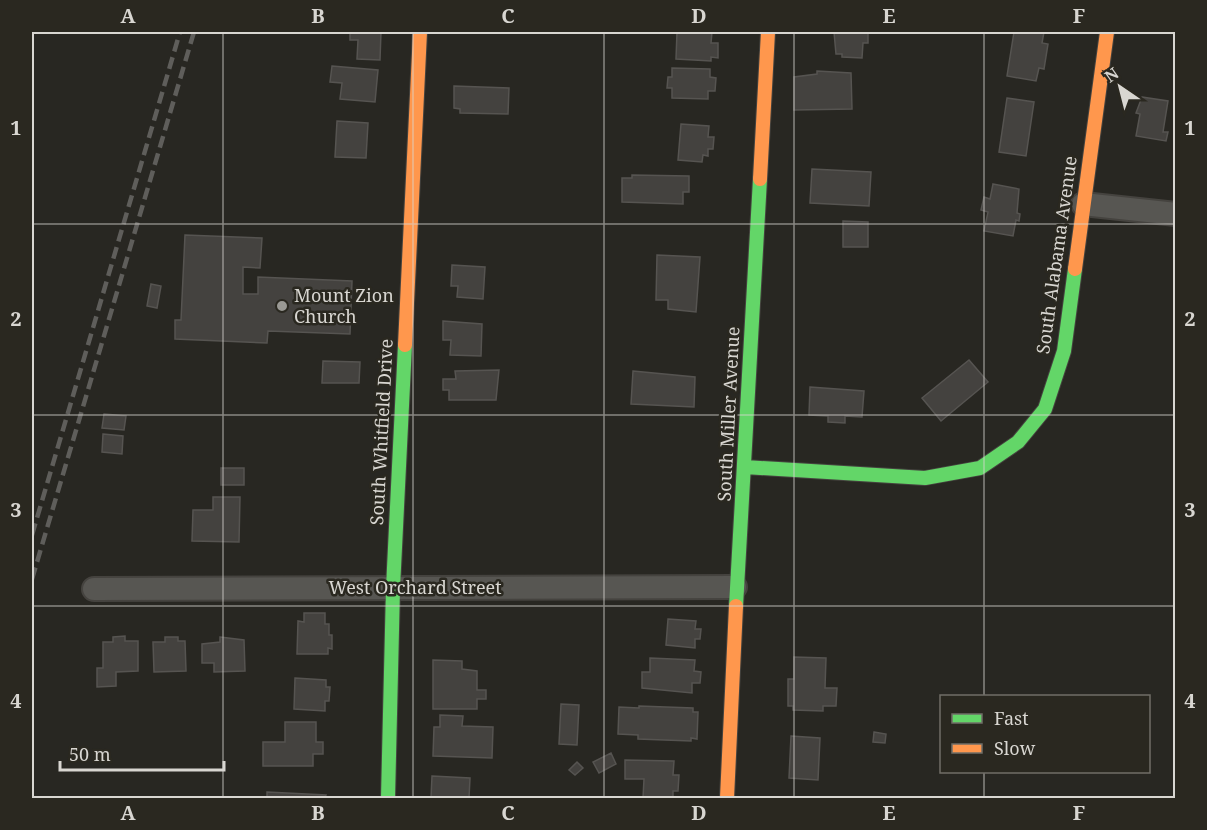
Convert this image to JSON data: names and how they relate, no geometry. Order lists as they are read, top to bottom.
{
  "streets": {
    "street": [
      "South Alabama Avenue",
      "South Miller Avenue",
      "South Whitfield Drive",
      "West Orchard Street"
    ]
  },
  "crossings": [
    ["South Alabama Avenue", "South Miller Avenue"],
    ["South Miller Avenue", "West Orchard Street"],
    ["South Whitfield Drive", "West Orchard Street"]
  ],
  "places": ["Mount Zion Church"],
  "legend": ["Fast", "Slow"],
  "scale_bar": "50 m",
  "north": "top left",
  "grid": {
    "columns": [
      "A",
      "B",
      "C",
      "D",
      "E",
      "F"
    ],
    "rows": [
      "1",
      "2",
      "3",
      "4"
    ]
  }
}
